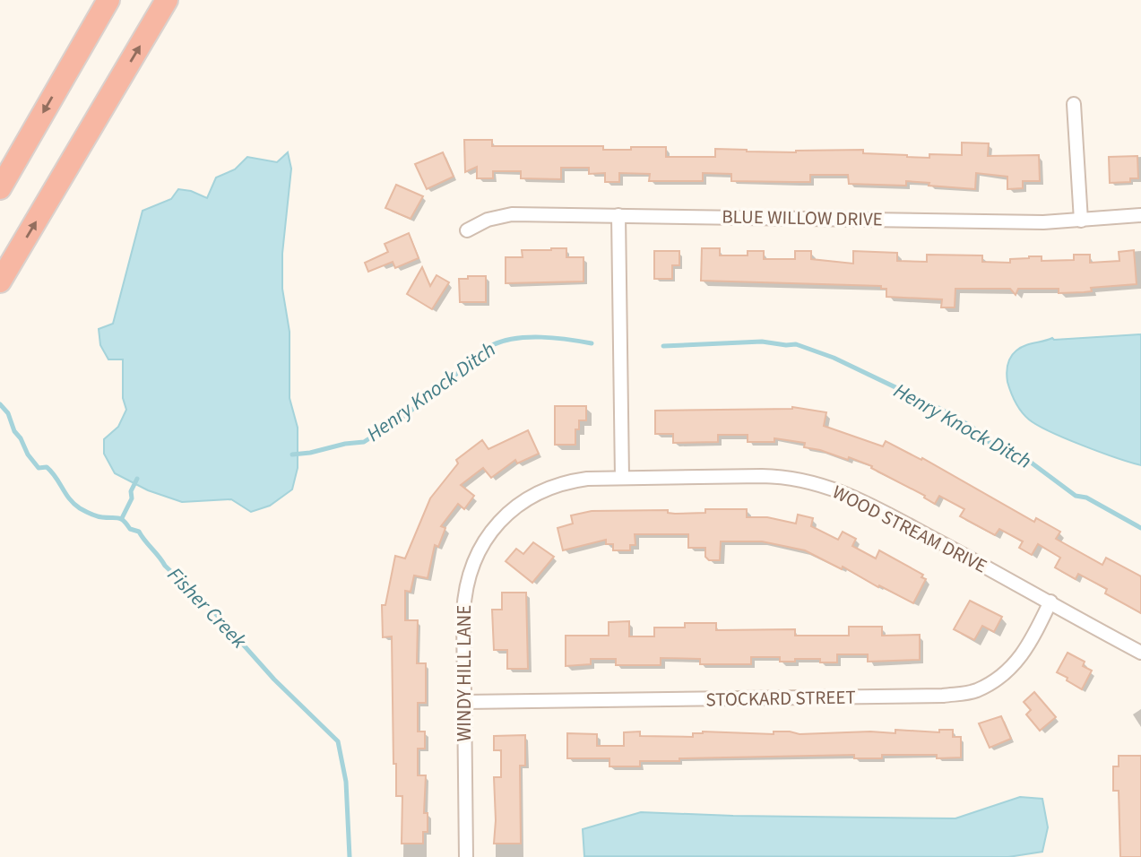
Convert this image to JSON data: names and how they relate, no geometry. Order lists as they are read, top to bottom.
{
  "streets": {
    "street": [
      "BLUE WILLOW DRIVE",
      "WOOD STREAM DRIVE",
      "WINDY HILL LANE",
      "STOCKARD STREET"
    ]
  },
  "crossings": [
    ["WOOD STREAM DRIVE", "WINDY HILL LANE"],
    ["WOOD STREAM DRIVE", "STOCKARD STREET"],
    ["WINDY HILL LANE", "STOCKARD STREET"]
  ],
  "water": ["Henry Knock Ditch", "Fisher Creek"]
}
